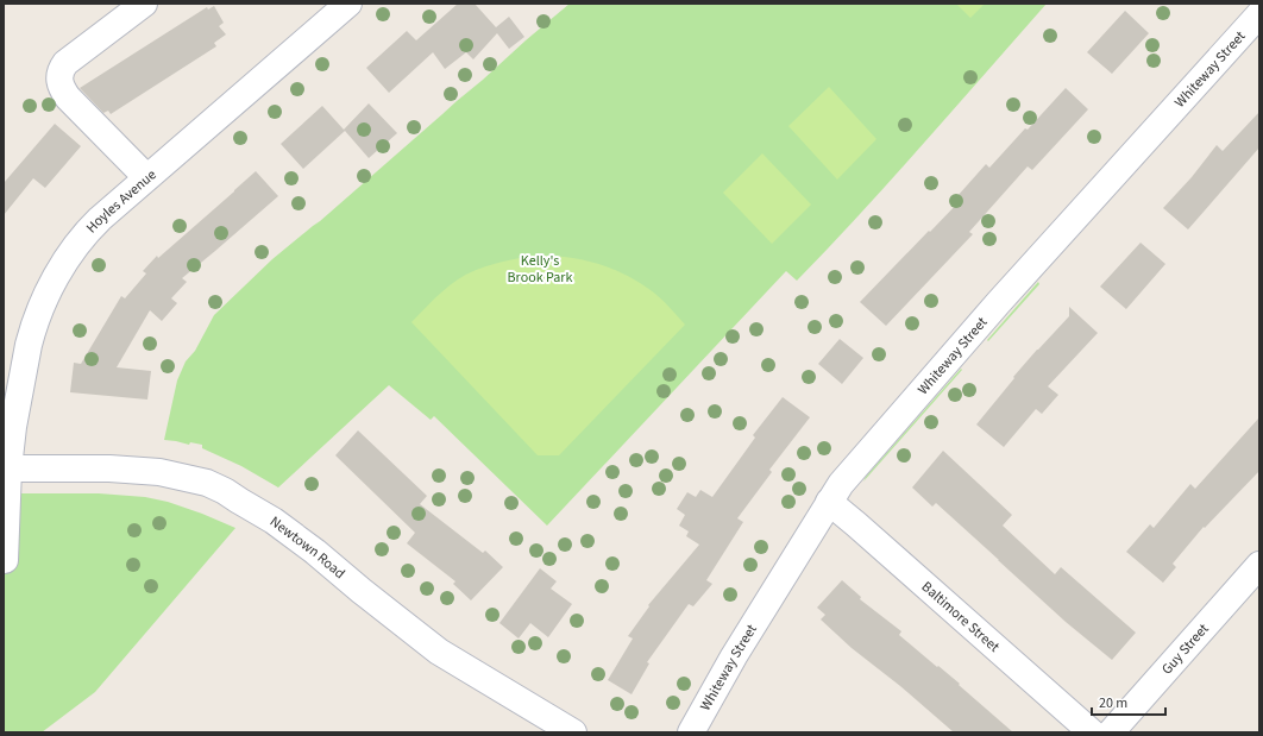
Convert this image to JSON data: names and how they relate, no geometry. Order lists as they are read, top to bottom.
{
  "streets": {
    "street": [
      "Whiteway Street",
      "Hoyles Avenue",
      "Newtown Road",
      "Baltimore Street",
      "Guy Street"
    ]
  },
  "crossings": [
    ["Whiteway Street", "Baltimore Street"],
    ["Hoyles Avenue", "Newtown Road"]
  ],
  "parks": ["Kelly's Brook Park"],
  "scale_bar": "20 m"
}
